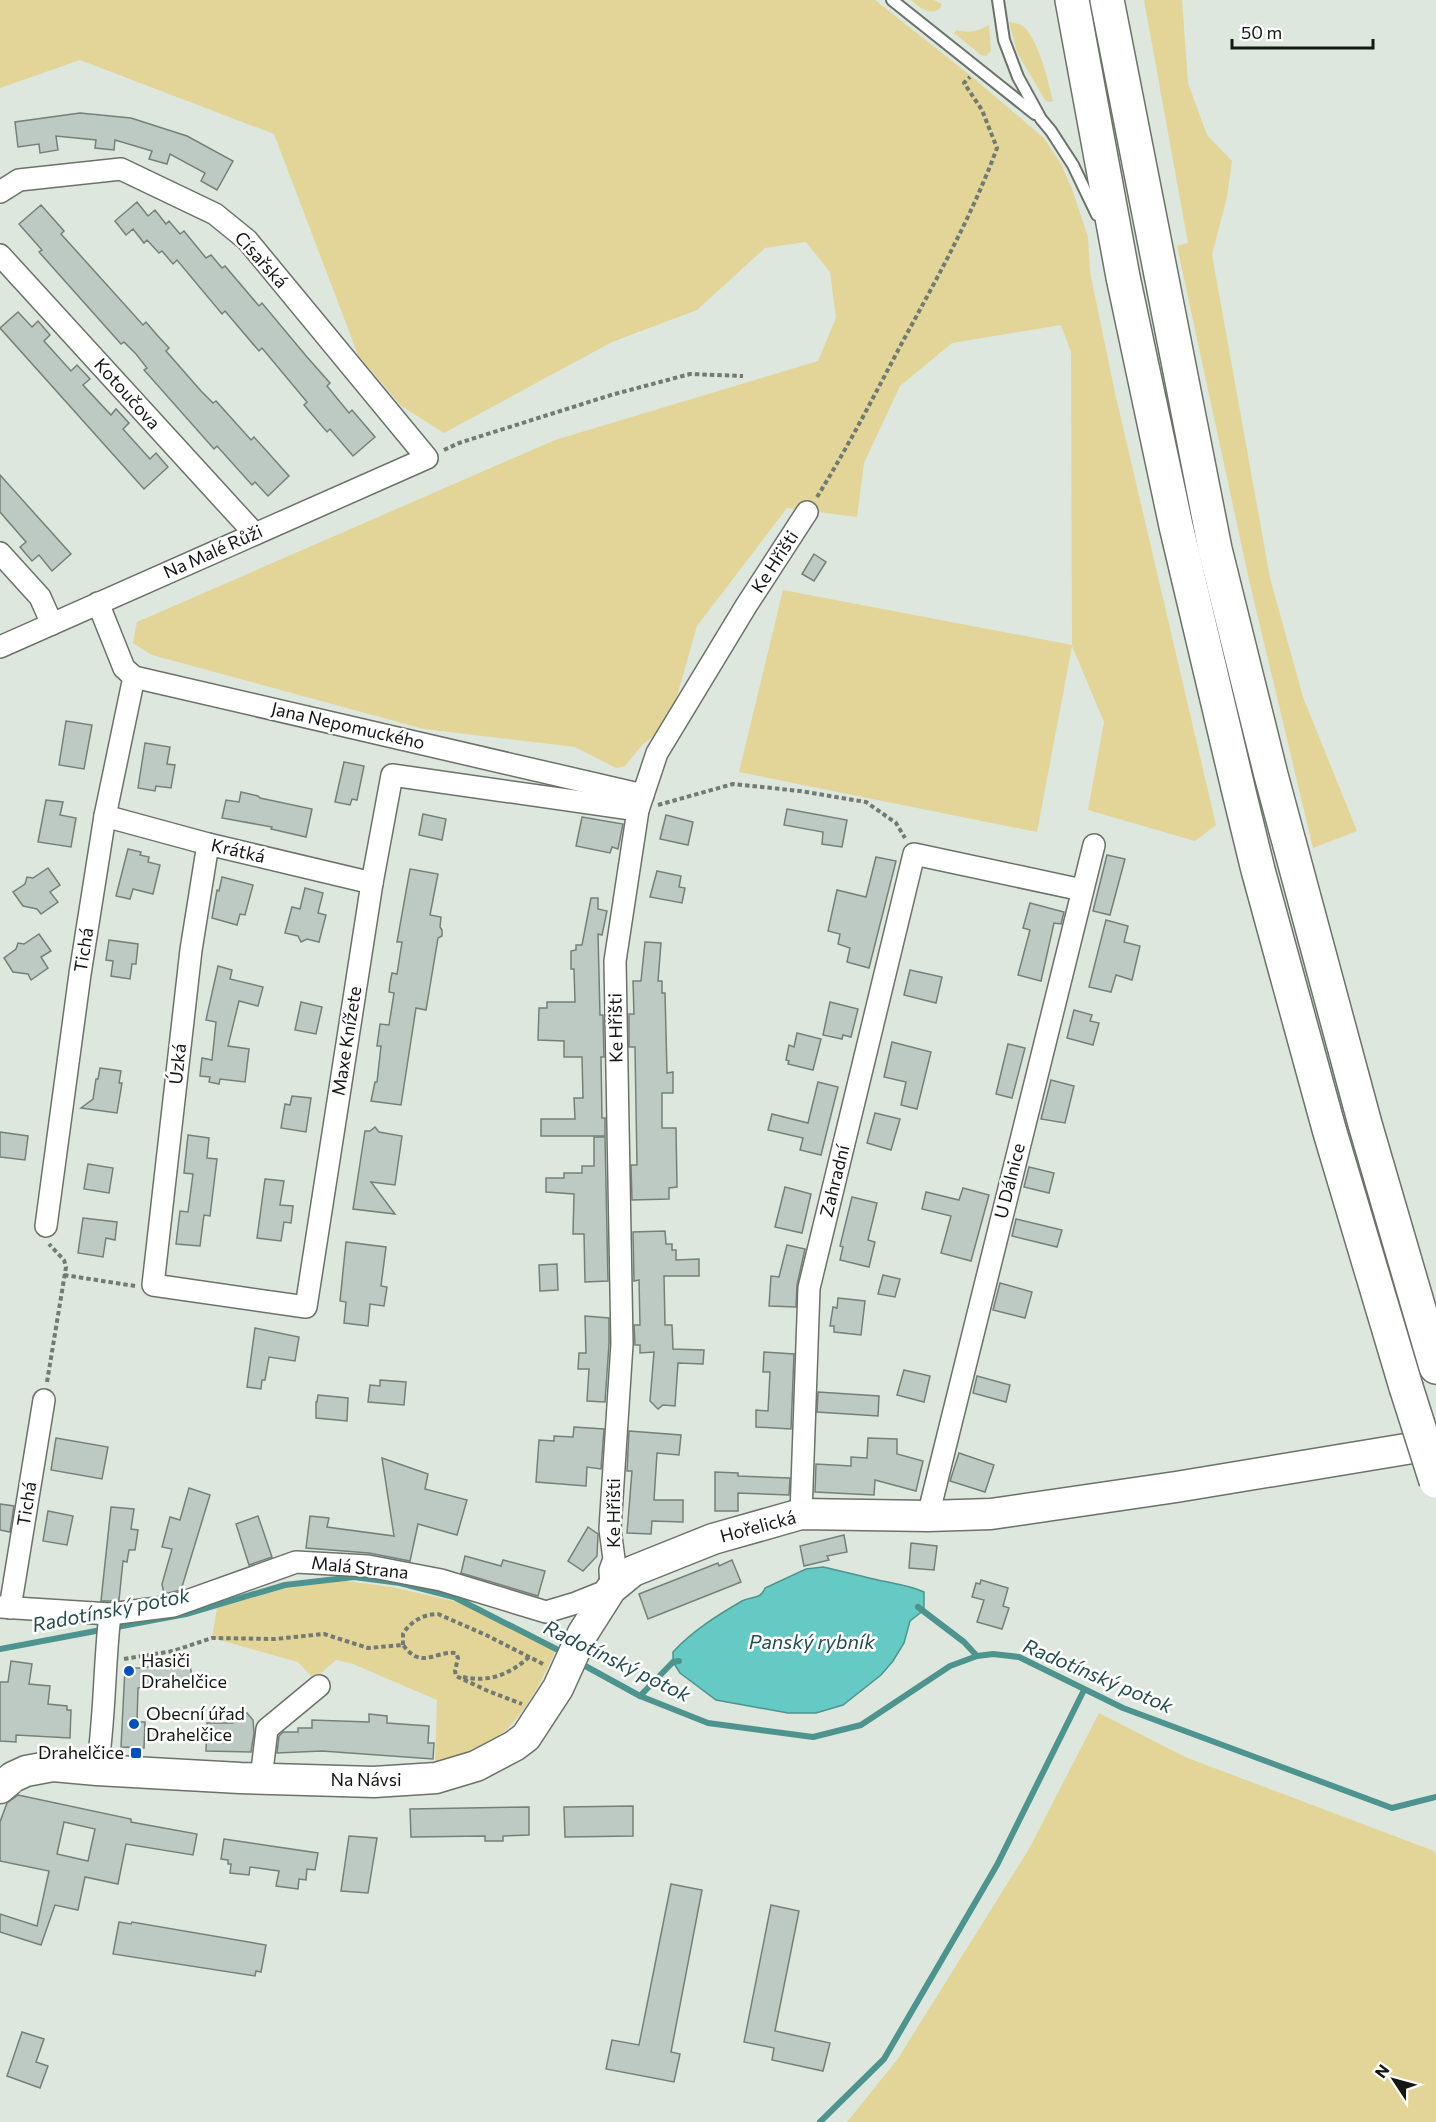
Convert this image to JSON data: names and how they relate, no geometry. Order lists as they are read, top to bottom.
{
  "streets": {
    "main road": ["Hořelická", "Na Návsi"],
    "street": [
      "Císařská",
      "Kotoučova",
      "Na Malé Růži",
      "Ke Hřišti",
      "Jana Nepomuckého",
      "Krátká",
      "Tichá",
      "Maxe Knížete",
      "Úzká",
      "Zahradní",
      "U Dálnice",
      "Malá Strana"
    ]
  },
  "crossings": [
    ["Císařská", "Na Malé Růži"],
    ["Kotoučova", "Na Malé Růži"],
    ["Ke Hřišti", "Jana Nepomuckého"],
    ["Ke Hřišti", "Hořelická"],
    ["Ke Hřišti", "Malá Strana"],
    ["Ke Hřišti", "Na Návsi"],
    ["Jana Nepomuckého", "Tichá"],
    ["Jana Nepomuckého", "Maxe Knížete"],
    ["Krátká", "Tichá"],
    ["Krátká", "Maxe Knížete"],
    ["Krátká", "Úzká"],
    ["Tichá", "Malá Strana"],
    ["Maxe Knížete", "Úzká"],
    ["Zahradní", "Hořelická"],
    ["U Dálnice", "Hořelická"],
    ["Hořelická", "Malá Strana"],
    ["Hořelická", "Na Návsi"],
    ["Malá Strana", "Na Návsi"]
  ],
  "water": ["Radotínský potok", "Panský rybník"],
  "places": {
    "other": ["Hasiči Drahelčice", "Obecní úřad Drahelčice"],
    "transit": ["Drahelčice"]
  },
  "scale_bar": "50 m",
  "north": "top left"
}
